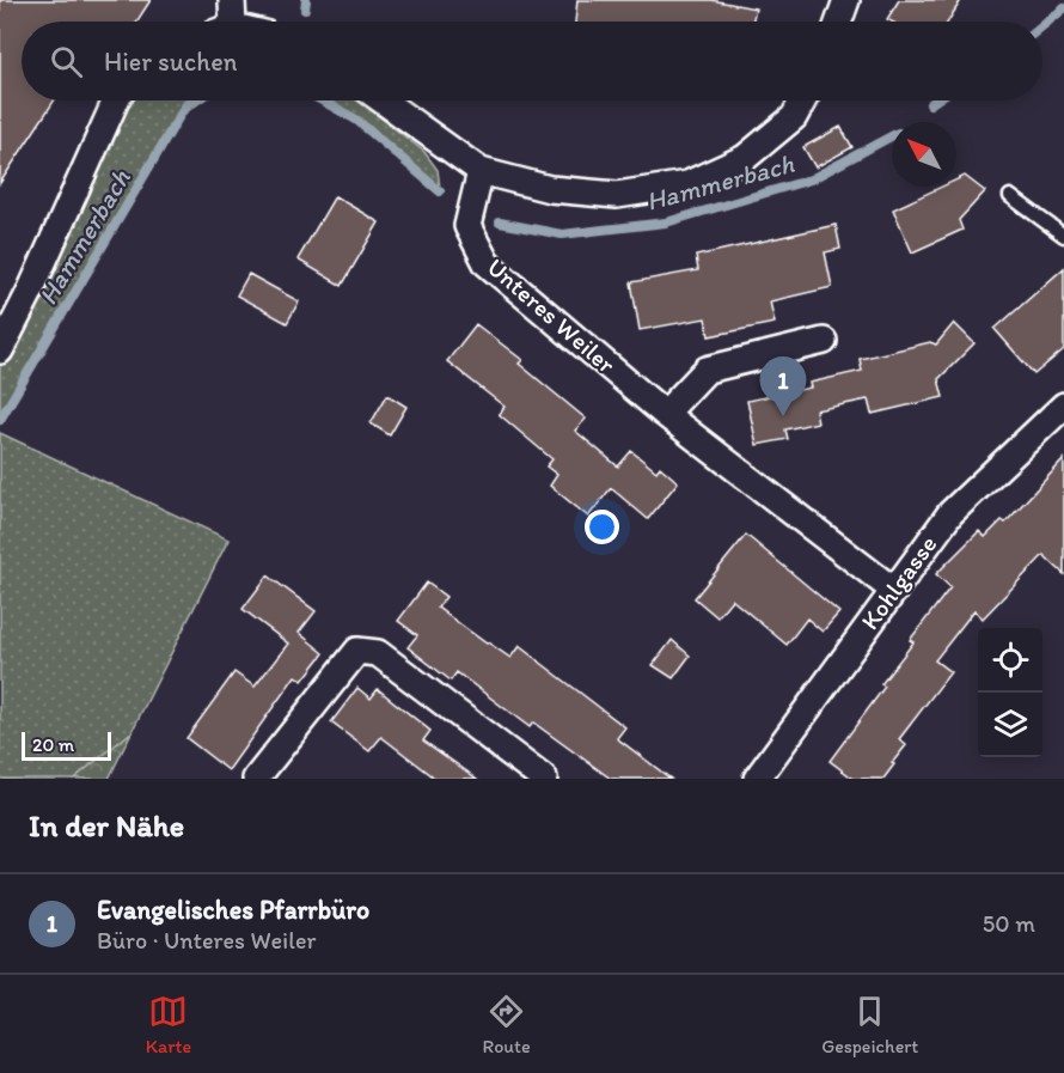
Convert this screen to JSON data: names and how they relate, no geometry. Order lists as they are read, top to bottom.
{
  "streets": {
    "street": ["Unteres Weiler", "Kohlgasse"]
  },
  "crossings": [
    ["Unteres Weiler", "Kohlgasse"]
  ],
  "water": ["Hammerbach"],
  "scale_bar": "20 m",
  "north": "top left",
  "page": {
    "search": "Hier suchen",
    "pins": "1",
    "scale": "20 m",
    "heading": "In der Nähe",
    "list": [
      {
        "mark": "1",
        "name": "Evangelisches Pfarrbüro",
        "note": "Büro · Unteres Weiler",
        "value": "50 m"
      }
    ],
    "nav": ["Karte", "Route", "Gespeichert"]
  }
}
